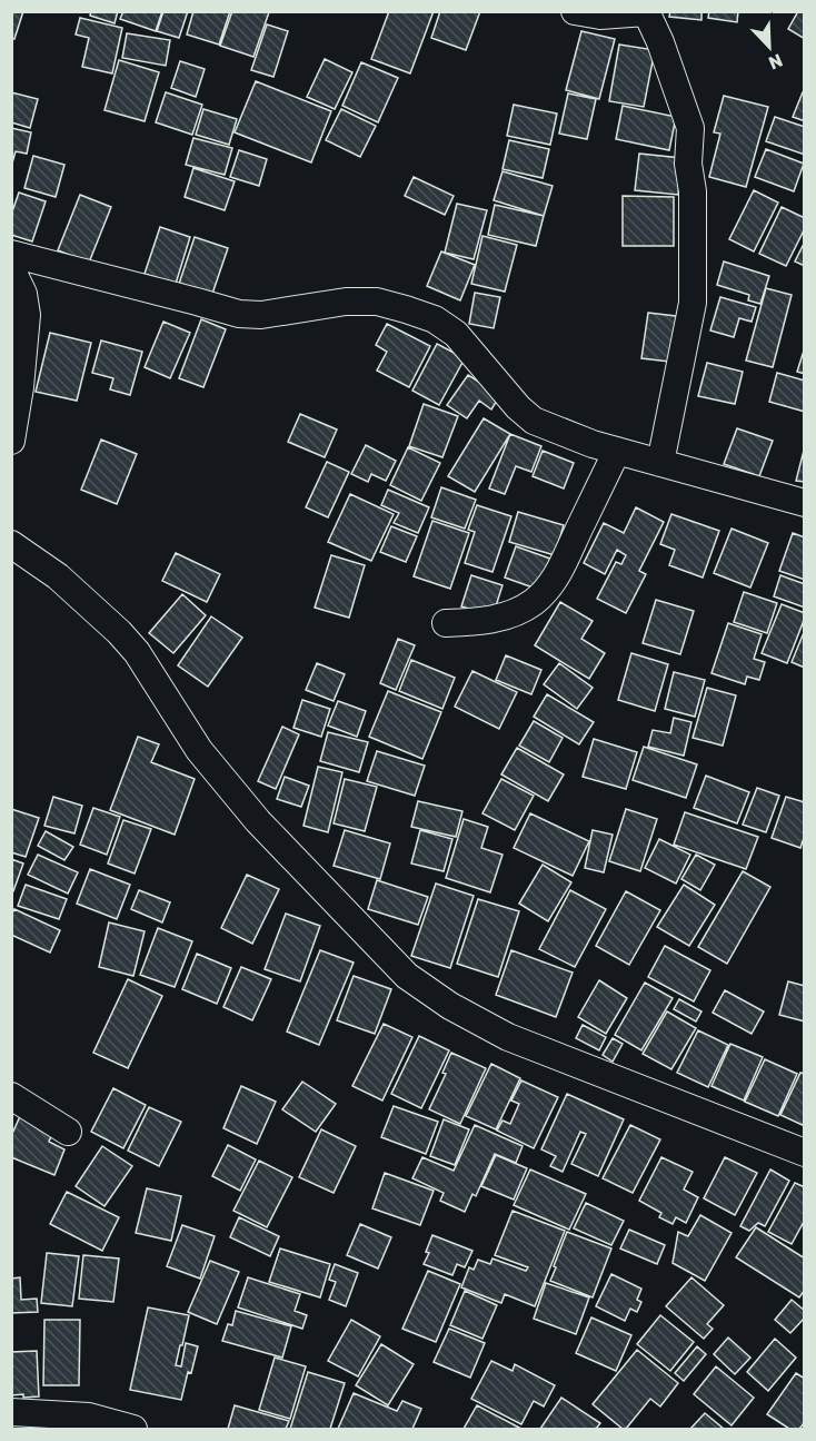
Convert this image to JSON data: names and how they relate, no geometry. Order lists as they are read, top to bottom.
{
  "north": "bottom right"
}
